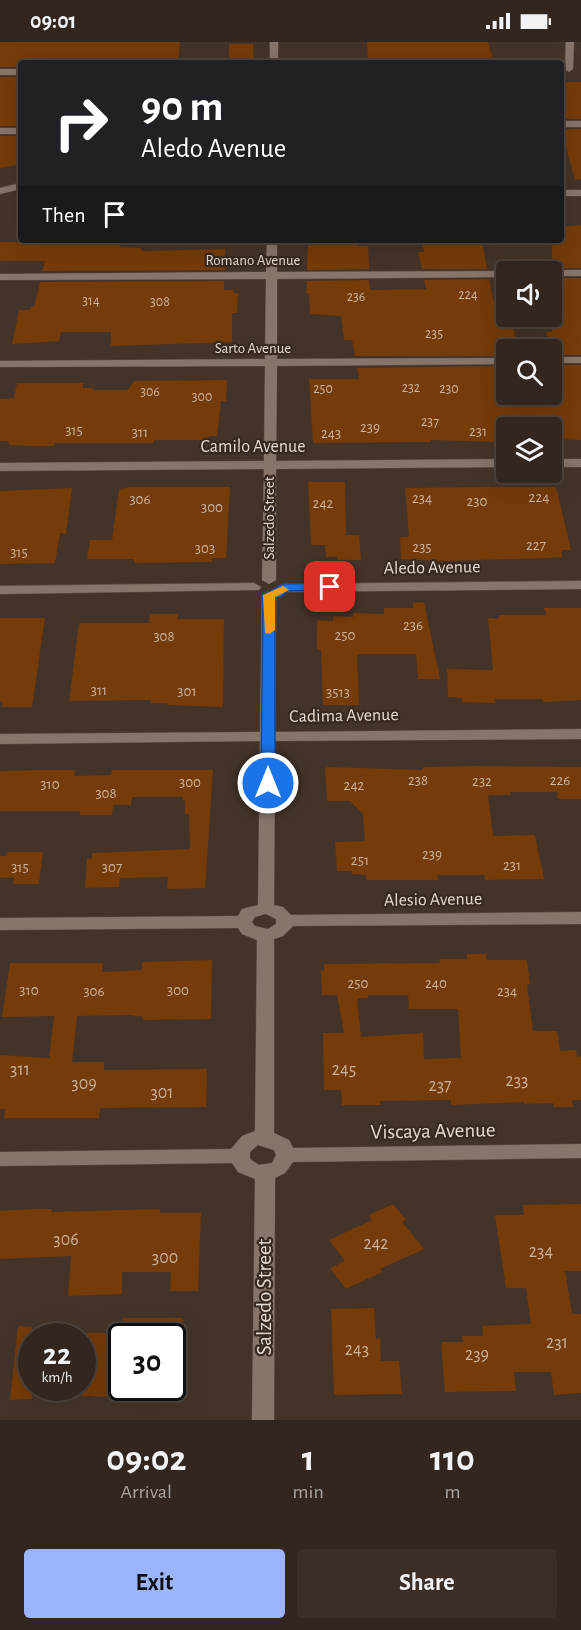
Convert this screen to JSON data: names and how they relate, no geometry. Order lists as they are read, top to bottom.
{
  "streets": {
    "street": [
      "Romano Avenue",
      "Sarto Avenue",
      "Camilo Avenue",
      "Salzedo Street",
      "Aledo Avenue",
      "Cadima Avenue",
      "Alesio Avenue",
      "Viscaya Avenue"
    ]
  },
  "crossings": [
    ["Romano Avenue", "Salzedo Street"],
    ["Sarto Avenue", "Salzedo Street"],
    ["Camilo Avenue", "Salzedo Street"],
    ["Salzedo Street", "Aledo Avenue"],
    ["Salzedo Street", "Cadima Avenue"],
    ["Salzedo Street", "Alesio Avenue"],
    ["Salzedo Street", "Viscaya Avenue"]
  ],
  "house_numbers": [
    "224",
    "236",
    "314",
    "308",
    "235",
    "232",
    "250",
    "230",
    "306",
    "300",
    "237",
    "239",
    "315",
    "231",
    "311",
    "243",
    "224",
    "234",
    "306",
    "230",
    "242",
    "300",
    "227",
    "235",
    "303",
    "315",
    "236",
    "250",
    "308",
    "311",
    "301",
    "3513",
    "238",
    "226",
    "232",
    "300",
    "310",
    "242",
    "308",
    "239",
    "251",
    "231",
    "315",
    "307",
    "250",
    "240",
    "310",
    "300",
    "306",
    "234",
    "311",
    "245",
    "233",
    "309",
    "237",
    "301",
    "306",
    "242",
    "234",
    "300",
    "231",
    "243",
    "239"
  ],
  "page": {
    "status": "09:01",
    "turn": ["90 m", "Aledo Avenue"],
    "then": "Then",
    "speed": "22 km/h",
    "limit": "30",
    "eta": [
      "09:02",
      "Arrival",
      "1",
      "min",
      "110",
      "m"
    ],
    "buttons": ["Exit", "Share"]
  }
}
